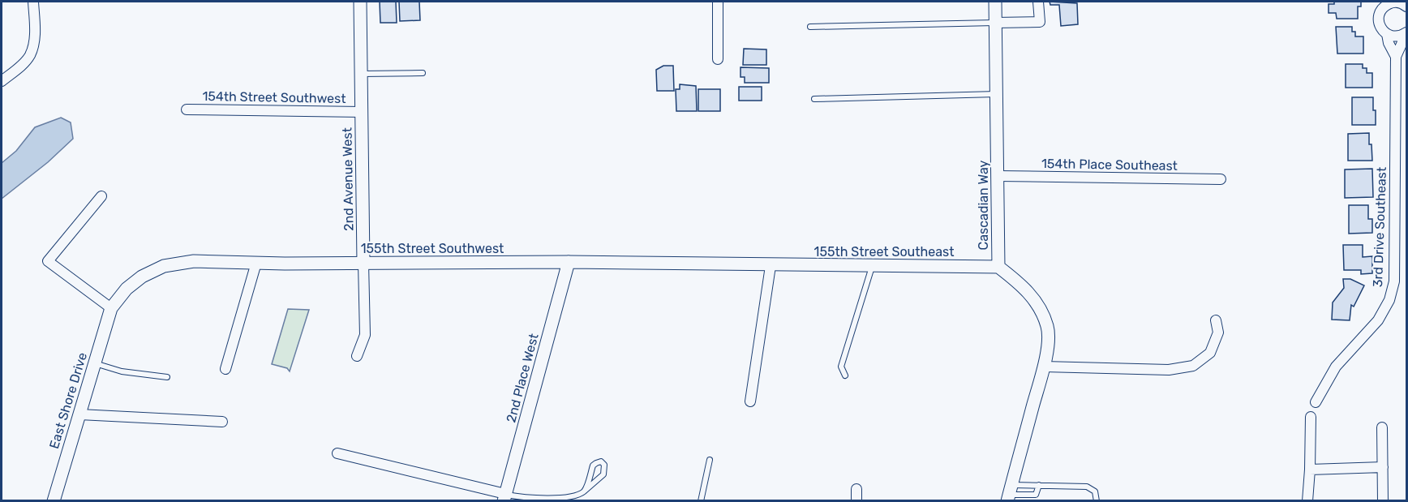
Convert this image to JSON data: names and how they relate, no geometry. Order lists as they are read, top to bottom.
{
  "streets": {
    "street": [
      "154th Street Southwest",
      "154th Place Southeast",
      "2nd Avenue West",
      "Cascadian Way",
      "3rd Drive Southeast",
      "155th Street Southwest",
      "155th Street Southeast",
      "2nd Place West",
      "East Shore Drive"
    ]
  },
  "crossings": [
    ["154th Street Southwest", "2nd Avenue West"],
    ["154th Place Southeast", "Cascadian Way"],
    ["2nd Avenue West", "155th Street Southwest"],
    ["Cascadian Way", "155th Street Southeast"],
    ["155th Street Southwest", "155th Street Southeast"],
    ["155th Street Southwest", "2nd Place West"],
    ["155th Street Southwest", "East Shore Drive"]
  ]
}
